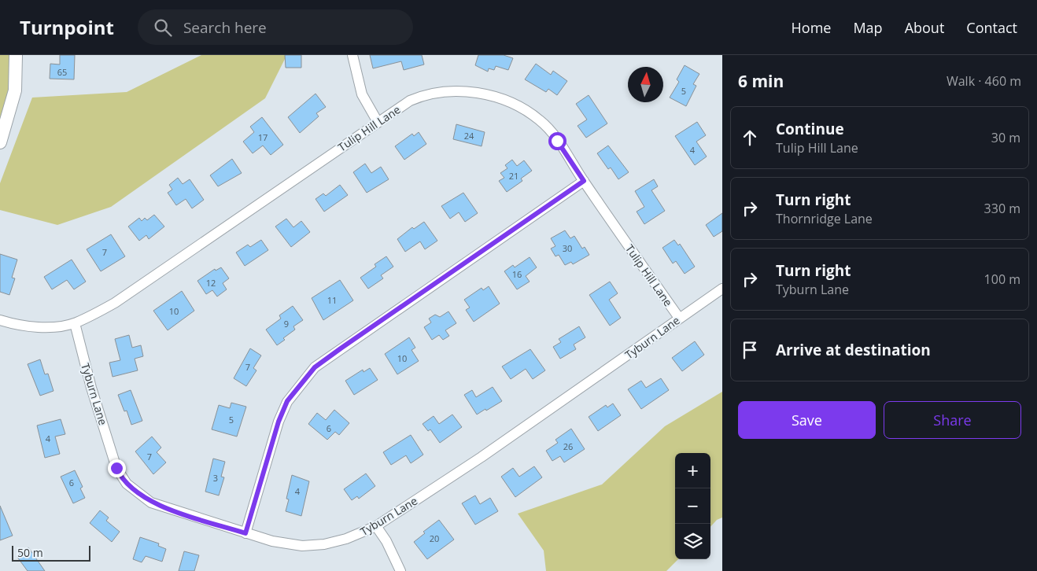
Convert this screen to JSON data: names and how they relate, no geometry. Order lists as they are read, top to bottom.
{
  "streets": {
    "street": ["Tulip Hill Lane", "Tyburn Lane"]
  },
  "crossings": [
    ["Tulip Hill Lane", "Tyburn Lane"]
  ],
  "house_numbers": [
    "65",
    "5",
    "24",
    "17",
    "4",
    "21",
    "30",
    "7",
    "16",
    "12",
    "11",
    "10",
    "9",
    "10",
    "7",
    "5",
    "6",
    "4",
    "26",
    "7",
    "3",
    "6",
    "4",
    "20"
  ],
  "scale_bar": "50 m",
  "north": "top",
  "page": {
    "header": "Turnpoint",
    "search": "Search here",
    "nav": [
      "Home",
      "Map",
      "About",
      "Contact"
    ],
    "heading": ["6 min", "Walk · 460 m"],
    "list": [
      ["Continue", "Tulip Hill Lane", "30 m"],
      ["Turn right", "Thornridge Lane", "330 m"],
      ["Turn right", "Tyburn Lane", "100 m"],
      "Arrive at destination"
    ],
    "buttons": ["Save", "Share"],
    "map_buttons": ["+", "−"],
    "scale": "50 m"
  }
}
